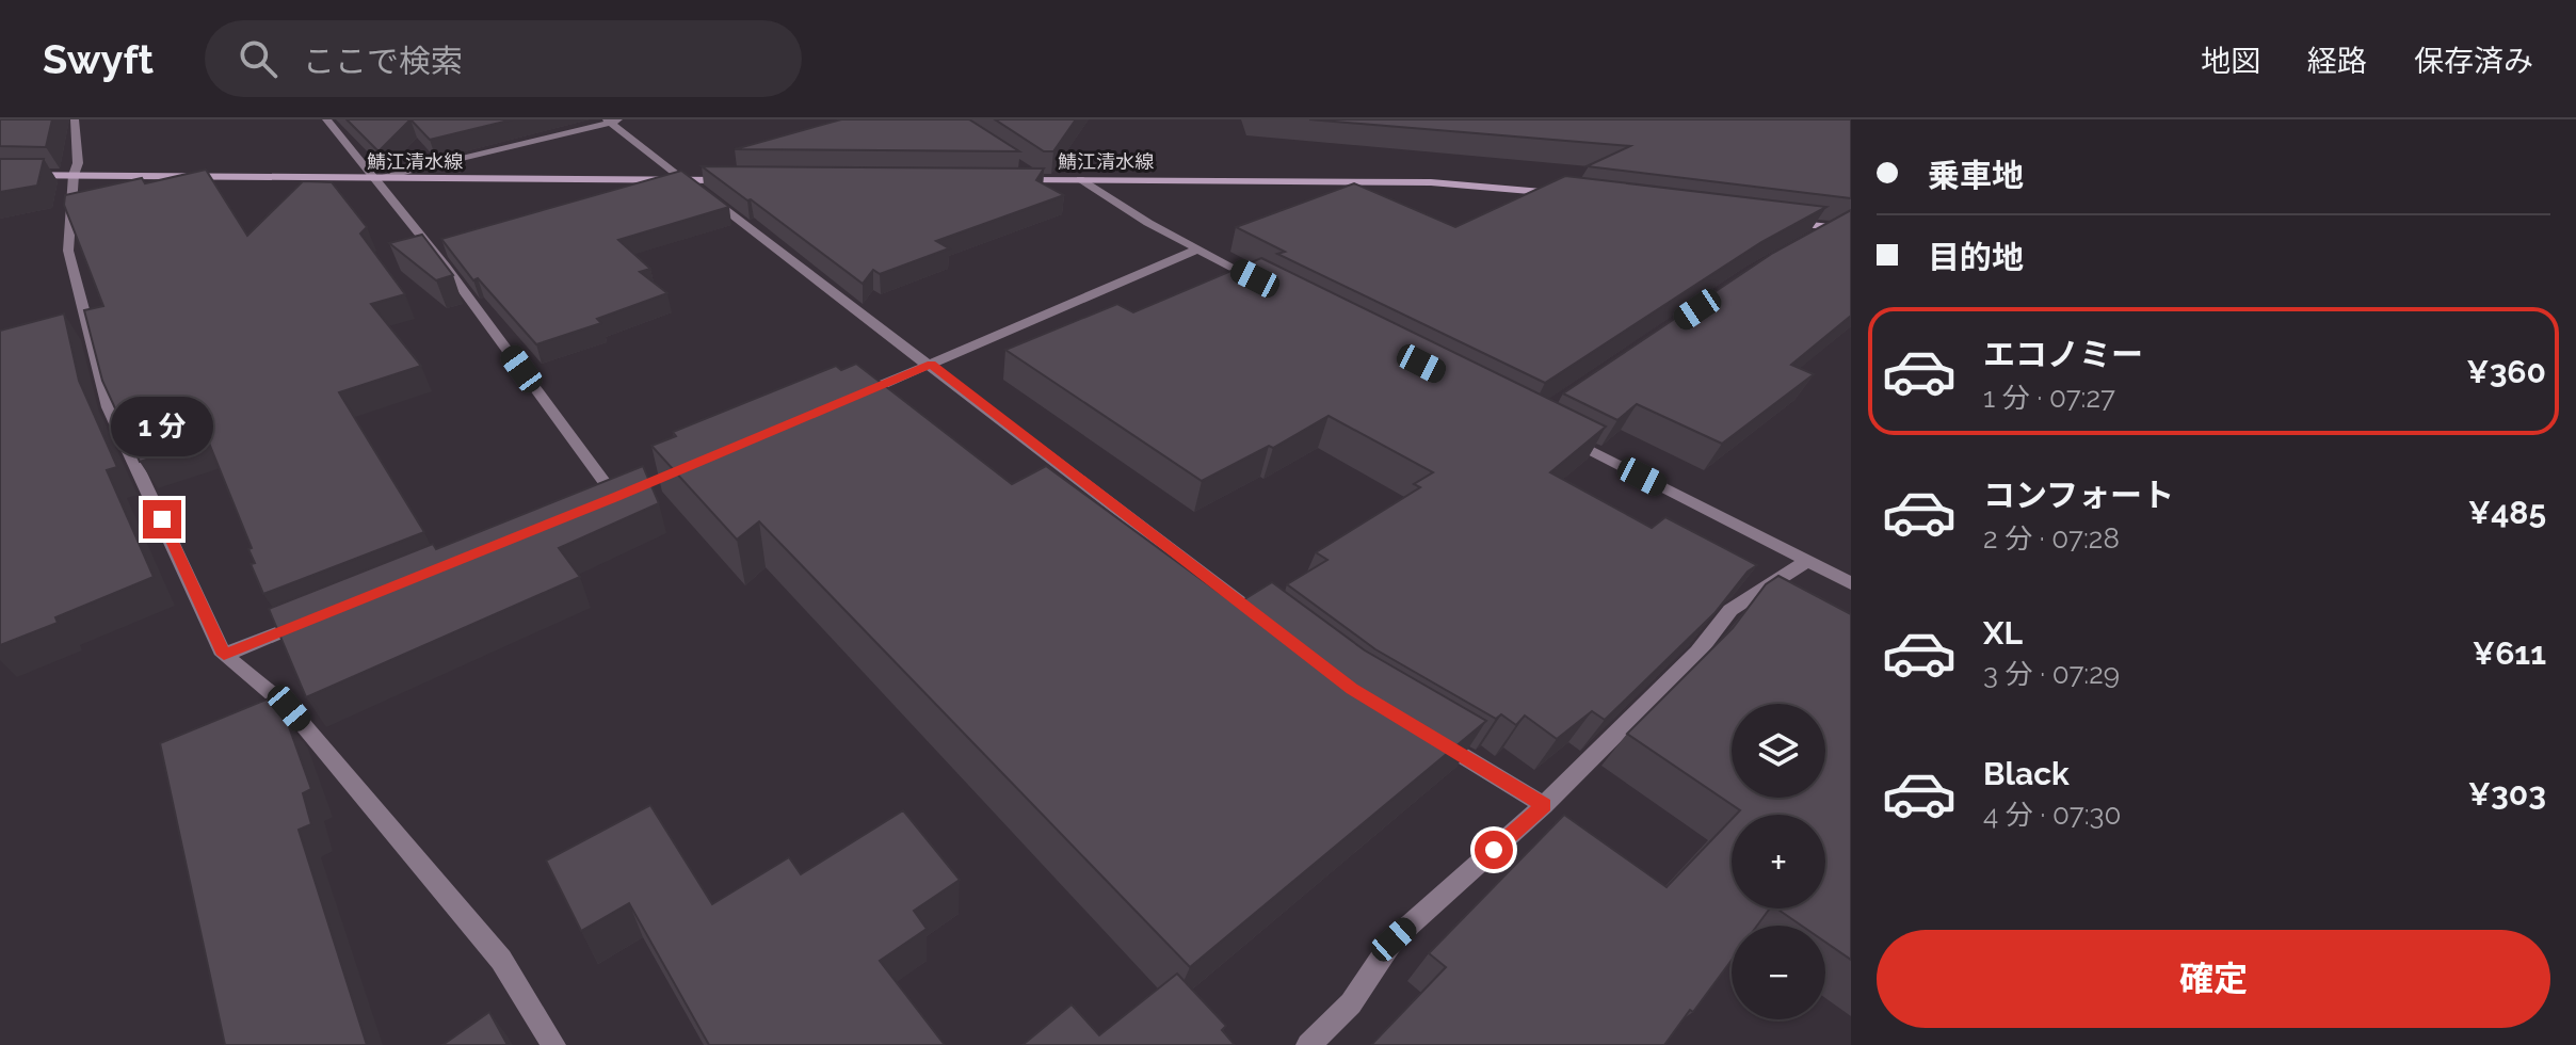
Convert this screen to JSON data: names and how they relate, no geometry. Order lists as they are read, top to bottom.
{
  "streets": {
    "main road": ["鯖江清水線"]
  },
  "page": {
    "header": "Swyft",
    "search": "ここで検索",
    "nav": ["地図", "経路", "保存済み"],
    "banner": ["乗車地", "目的地"],
    "list": [
      {
        "name": "エコノミー",
        "note": "1 分 · 07:27",
        "value": "¥360"
      },
      {
        "name": "コンフォート",
        "note": "2 分 · 07:28",
        "value": "¥485"
      },
      {
        "name": "XL",
        "note": "3 分 · 07:29",
        "value": "¥611"
      },
      {
        "name": "Black",
        "note": "4 分 · 07:30",
        "value": "¥303"
      }
    ],
    "bubble": "1 分",
    "map_buttons": ["+", "−"],
    "buttons": "確定"
  }
}
